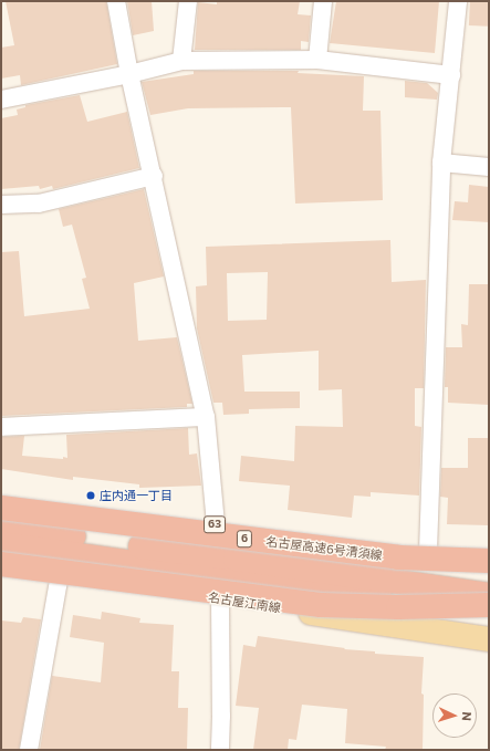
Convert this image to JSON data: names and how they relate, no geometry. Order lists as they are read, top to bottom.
{
  "streets": {
    "highway": ["6", "名古屋高速6号清須線"],
    "main road": ["63", "名古屋江南線"]
  },
  "crossings": [
    ["63", "名古屋高速6号清須線"]
  ],
  "places": ["庄内通一丁目"],
  "north": "right"
}
